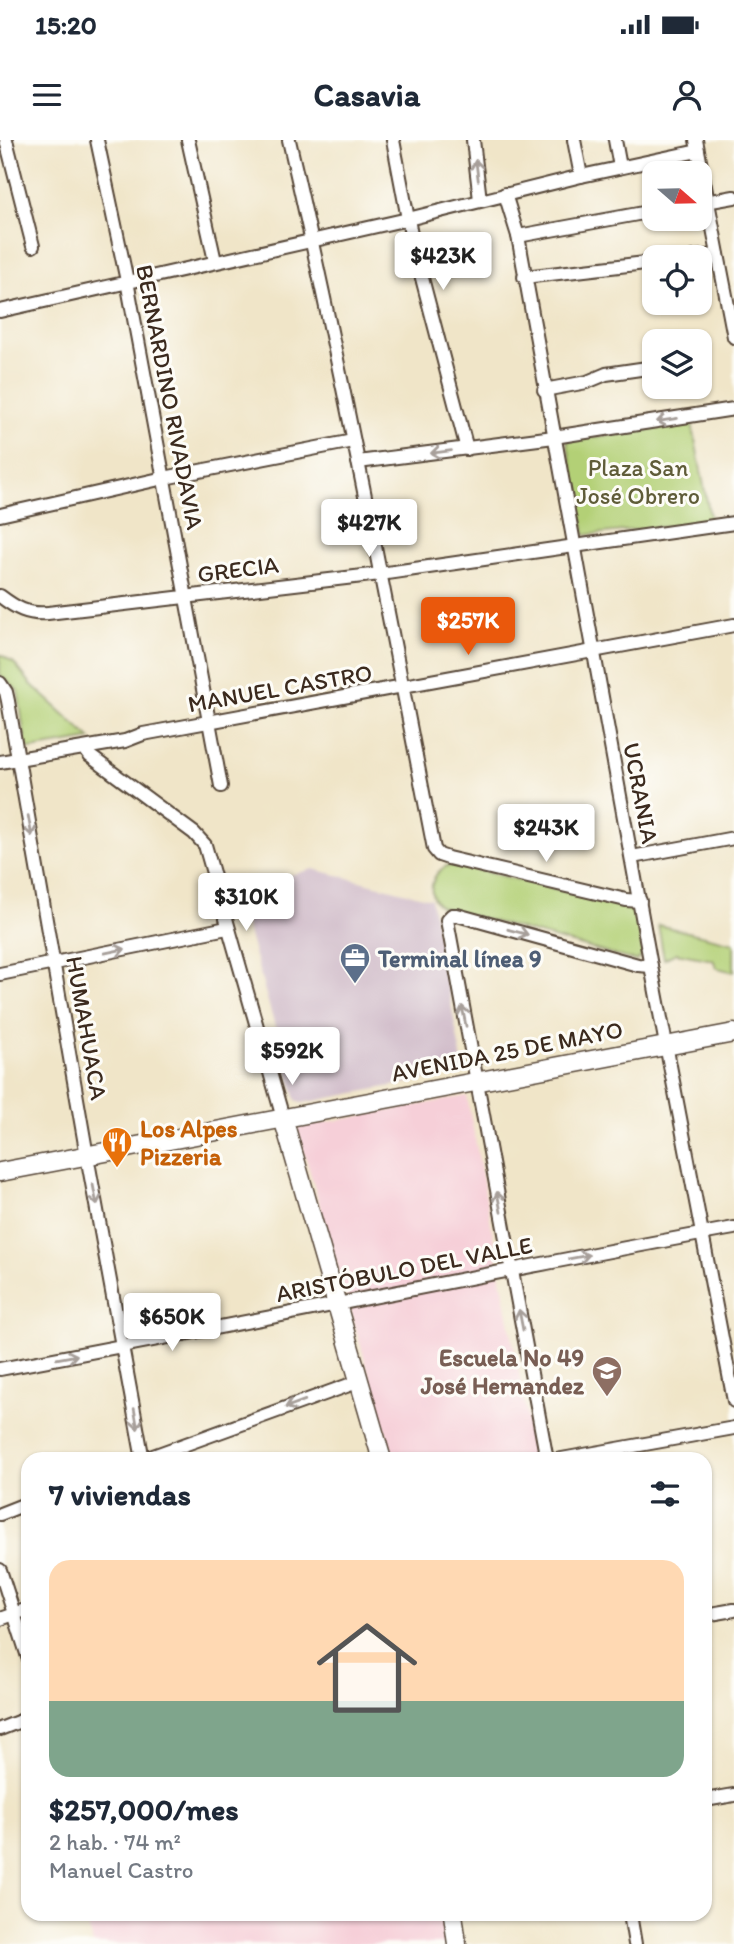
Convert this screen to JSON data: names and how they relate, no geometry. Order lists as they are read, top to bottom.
{
  "streets": {
    "main road": ["AVENIDA 25 DE MAYO"],
    "street": [
      "BERNARDINO RIVADAVIA",
      "GRECIA",
      "MANUEL CASTRO",
      "UCRANIA",
      "HUMAHUACA",
      "ARISTÓBULO DEL VALLE"
    ]
  },
  "crossings": [
    ["BERNARDINO RIVADAVIA", "GRECIA"],
    ["BERNARDINO RIVADAVIA", "MANUEL CASTRO"],
    ["GRECIA", "UCRANIA"],
    ["MANUEL CASTRO", "UCRANIA"],
    ["MANUEL CASTRO", "HUMAHUACA"],
    ["UCRANIA", "AVENIDA 25 DE MAYO"],
    ["UCRANIA", "ARISTÓBULO DEL VALLE"],
    ["HUMAHUACA", "AVENIDA 25 DE MAYO"],
    ["HUMAHUACA", "ARISTÓBULO DEL VALLE"]
  ],
  "one_way": ["HUMAHUACA", "ARISTÓBULO DEL VALLE"],
  "parks": ["Plaza San José Obrero"],
  "places": {
    "office": ["Terminal línea 9"],
    "restaurant": ["Los Alpes Pizzeria"],
    "school or university": ["Escuela No 49 José Hernandez"]
  },
  "north": "right",
  "page": {
    "status": "15:20",
    "header": "Casavia",
    "price": [
      "$423K",
      "$427K",
      "$257K",
      "$243K",
      "$310K",
      "$592K",
      "$650K"
    ],
    "heading": "7 viviendas",
    "list": [
      {
        "name": "$257,000/mes",
        "note": "2 hab. · 74 m² · Manuel Castro"
      }
    ]
  }
}
